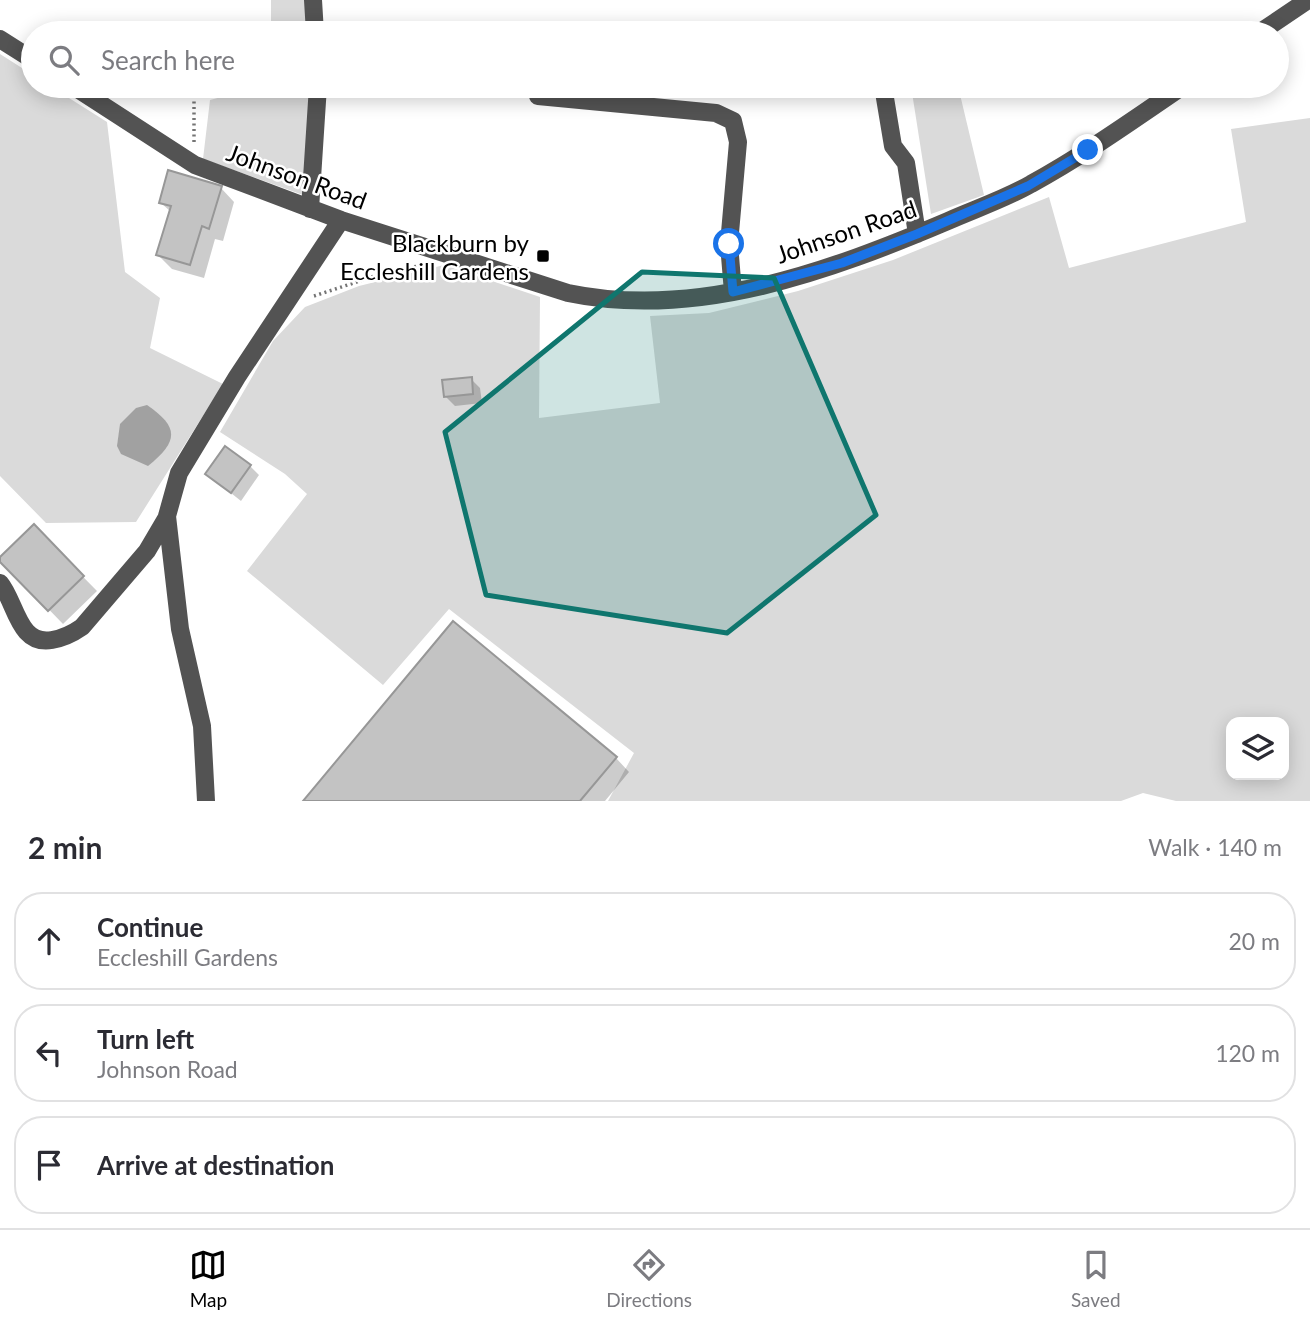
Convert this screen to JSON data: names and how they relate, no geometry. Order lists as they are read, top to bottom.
{
  "streets": {
    "street": ["Johnson Road"]
  },
  "places": {
    "transit": ["Blackburn by Eccleshill Gardens"]
  },
  "page": {
    "search": "Search here",
    "heading": ["2 min", "Walk · 140 m"],
    "list": [
      ["Continue", "Eccleshill Gardens", "20 m"],
      ["Turn left", "Johnson Road", "120 m"],
      "Arrive at destination"
    ],
    "nav": ["Map", "Directions", "Saved"]
  }
}
